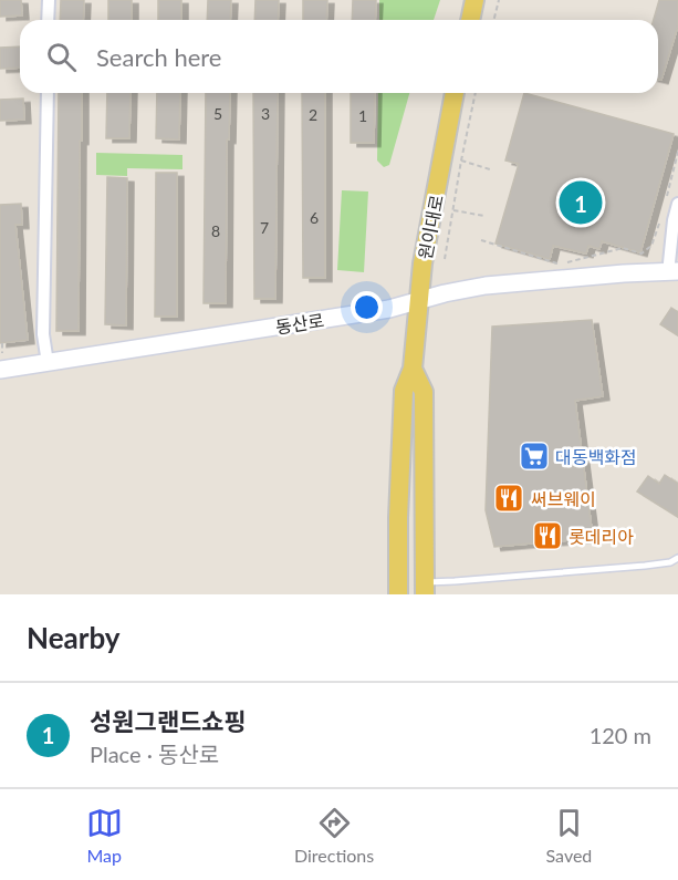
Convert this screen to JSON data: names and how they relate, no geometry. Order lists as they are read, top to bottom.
{
  "streets": {
    "main road": ["원이대로", "동산로"]
  },
  "crossings": [
    ["원이대로", "동산로"]
  ],
  "places": {
    "supermarket": ["대동백화점"],
    "restaurant": ["써브웨이", "롯데리아"]
  },
  "house_numbers": [
    "5",
    "3",
    "2",
    "1",
    "6",
    "7",
    "8"
  ],
  "page": {
    "search": "Search here",
    "pins": "1",
    "heading": "Nearby",
    "list": [
      {
        "mark": "1",
        "name": "성원그랜드쇼핑",
        "note": "Place · 동산로",
        "value": "120 m"
      }
    ],
    "nav": ["Map", "Directions", "Saved"]
  }
}
